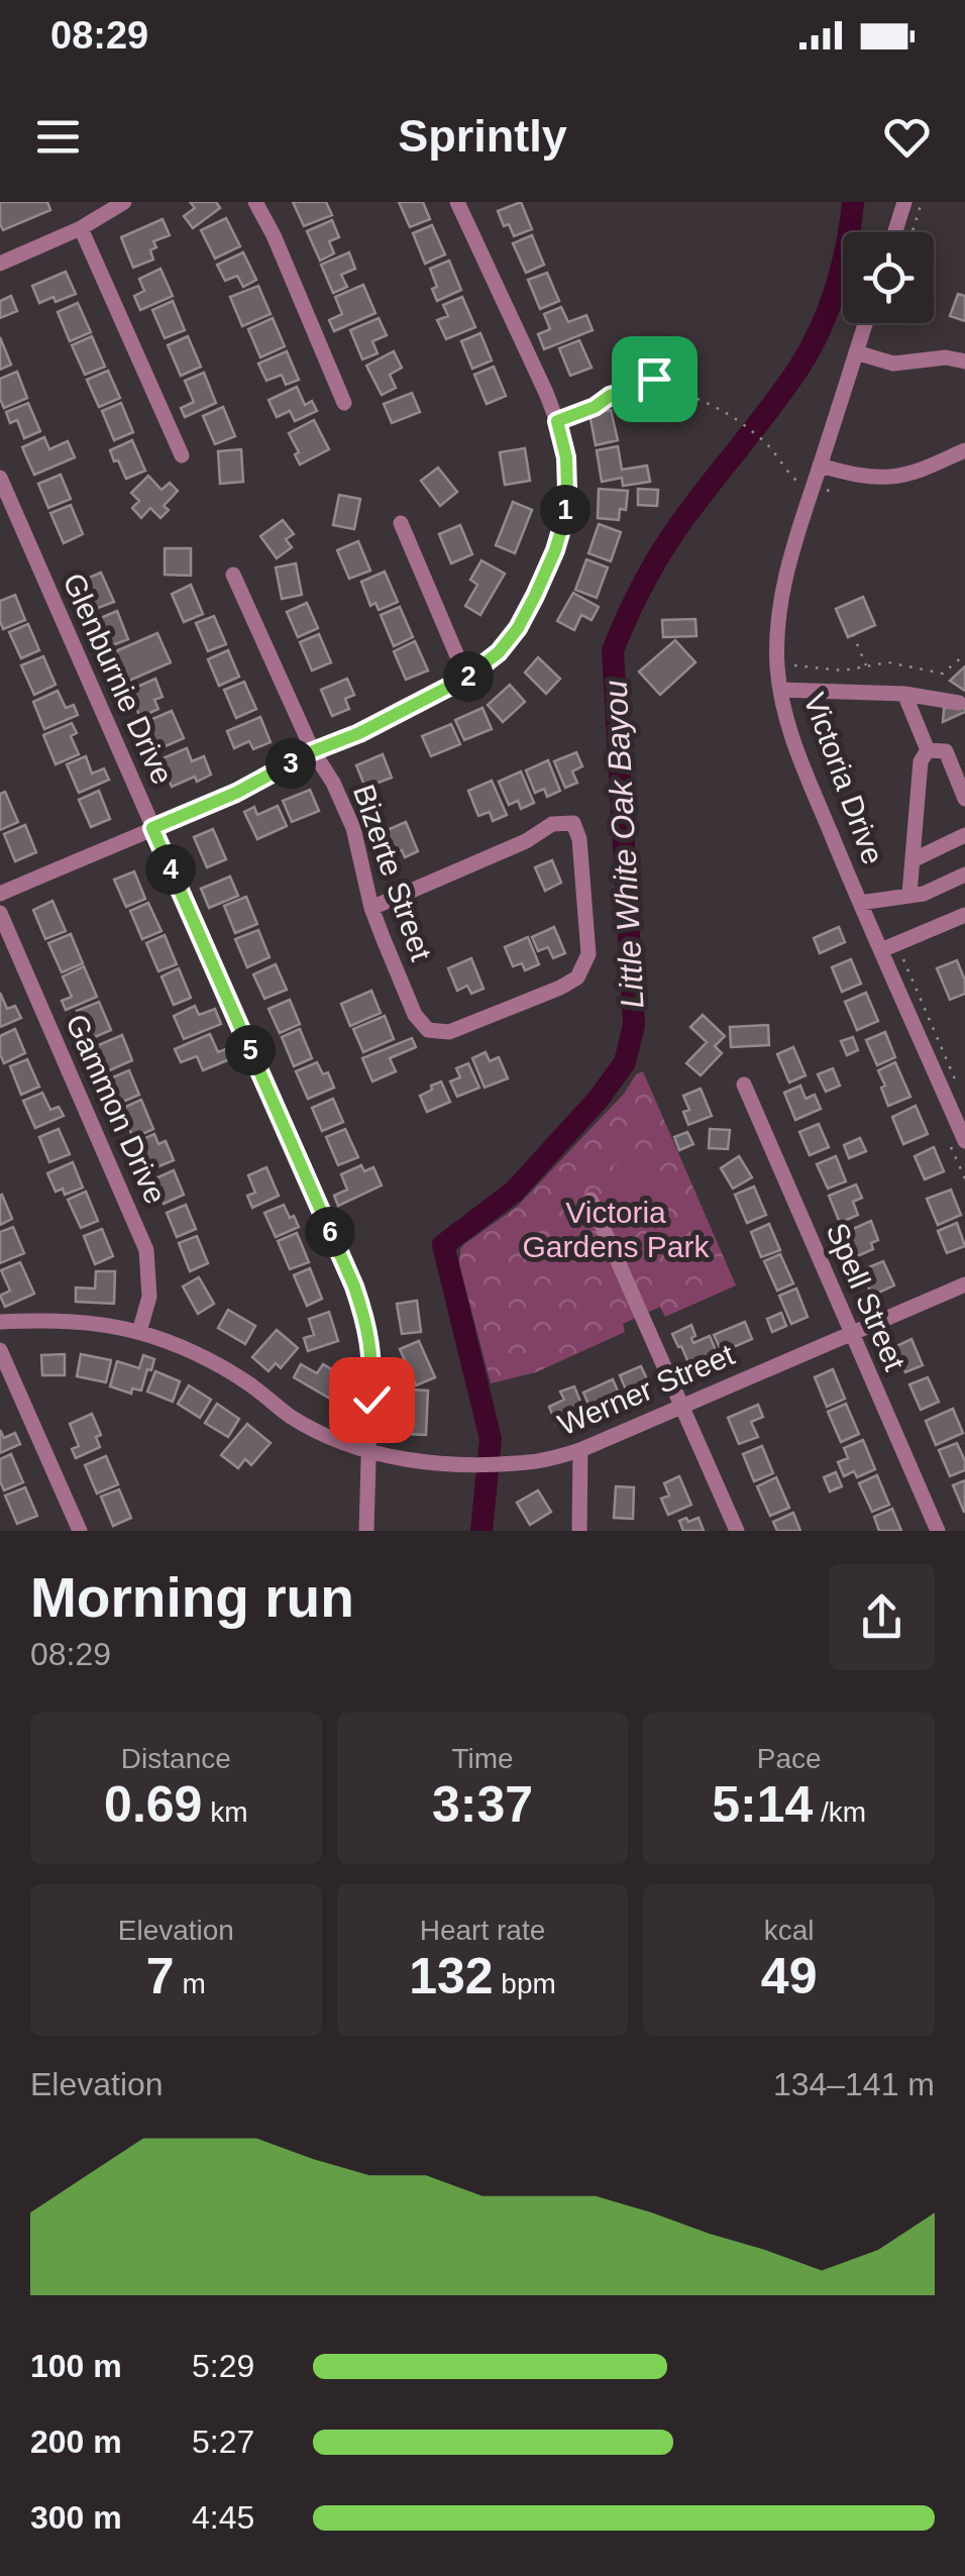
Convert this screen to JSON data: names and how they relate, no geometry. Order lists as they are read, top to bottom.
{
  "streets": {
    "street": [
      "Glenburnie Drive",
      "Victoria Drive",
      "Bizerte Street",
      "Gammon Drive",
      "Spell Street",
      "Werner Street"
    ]
  },
  "crossings": [
    ["Glenburnie Drive", "Werner Street"],
    ["Gammon Drive", "Werner Street"],
    ["Spell Street", "Werner Street"]
  ],
  "water": ["Little White Oak Bayou"],
  "parks": ["Victoria Gardens Park"],
  "page": {
    "status": "08:29",
    "header": "Sprintly",
    "pins": [
      "1",
      "2",
      "3",
      "4",
      "5",
      "6"
    ],
    "heading": ["Morning run", "08:29"],
    "stats": [
      ["Distance", "0.69 km"],
      ["Time", "3:37"],
      ["Pace", "5:14 /km"],
      ["Elevation", "7 m"],
      ["Heart rate", "132 bpm"],
      ["kcal", "49"]
    ],
    "chart": ["Elevation", "134–141 m"],
    "list": [
      {
        "name": "100 m",
        "note": "5:29"
      },
      {
        "name": "200 m",
        "note": "5:27"
      },
      {
        "name": "300 m",
        "note": "4:45"
      }
    ]
  }
}
